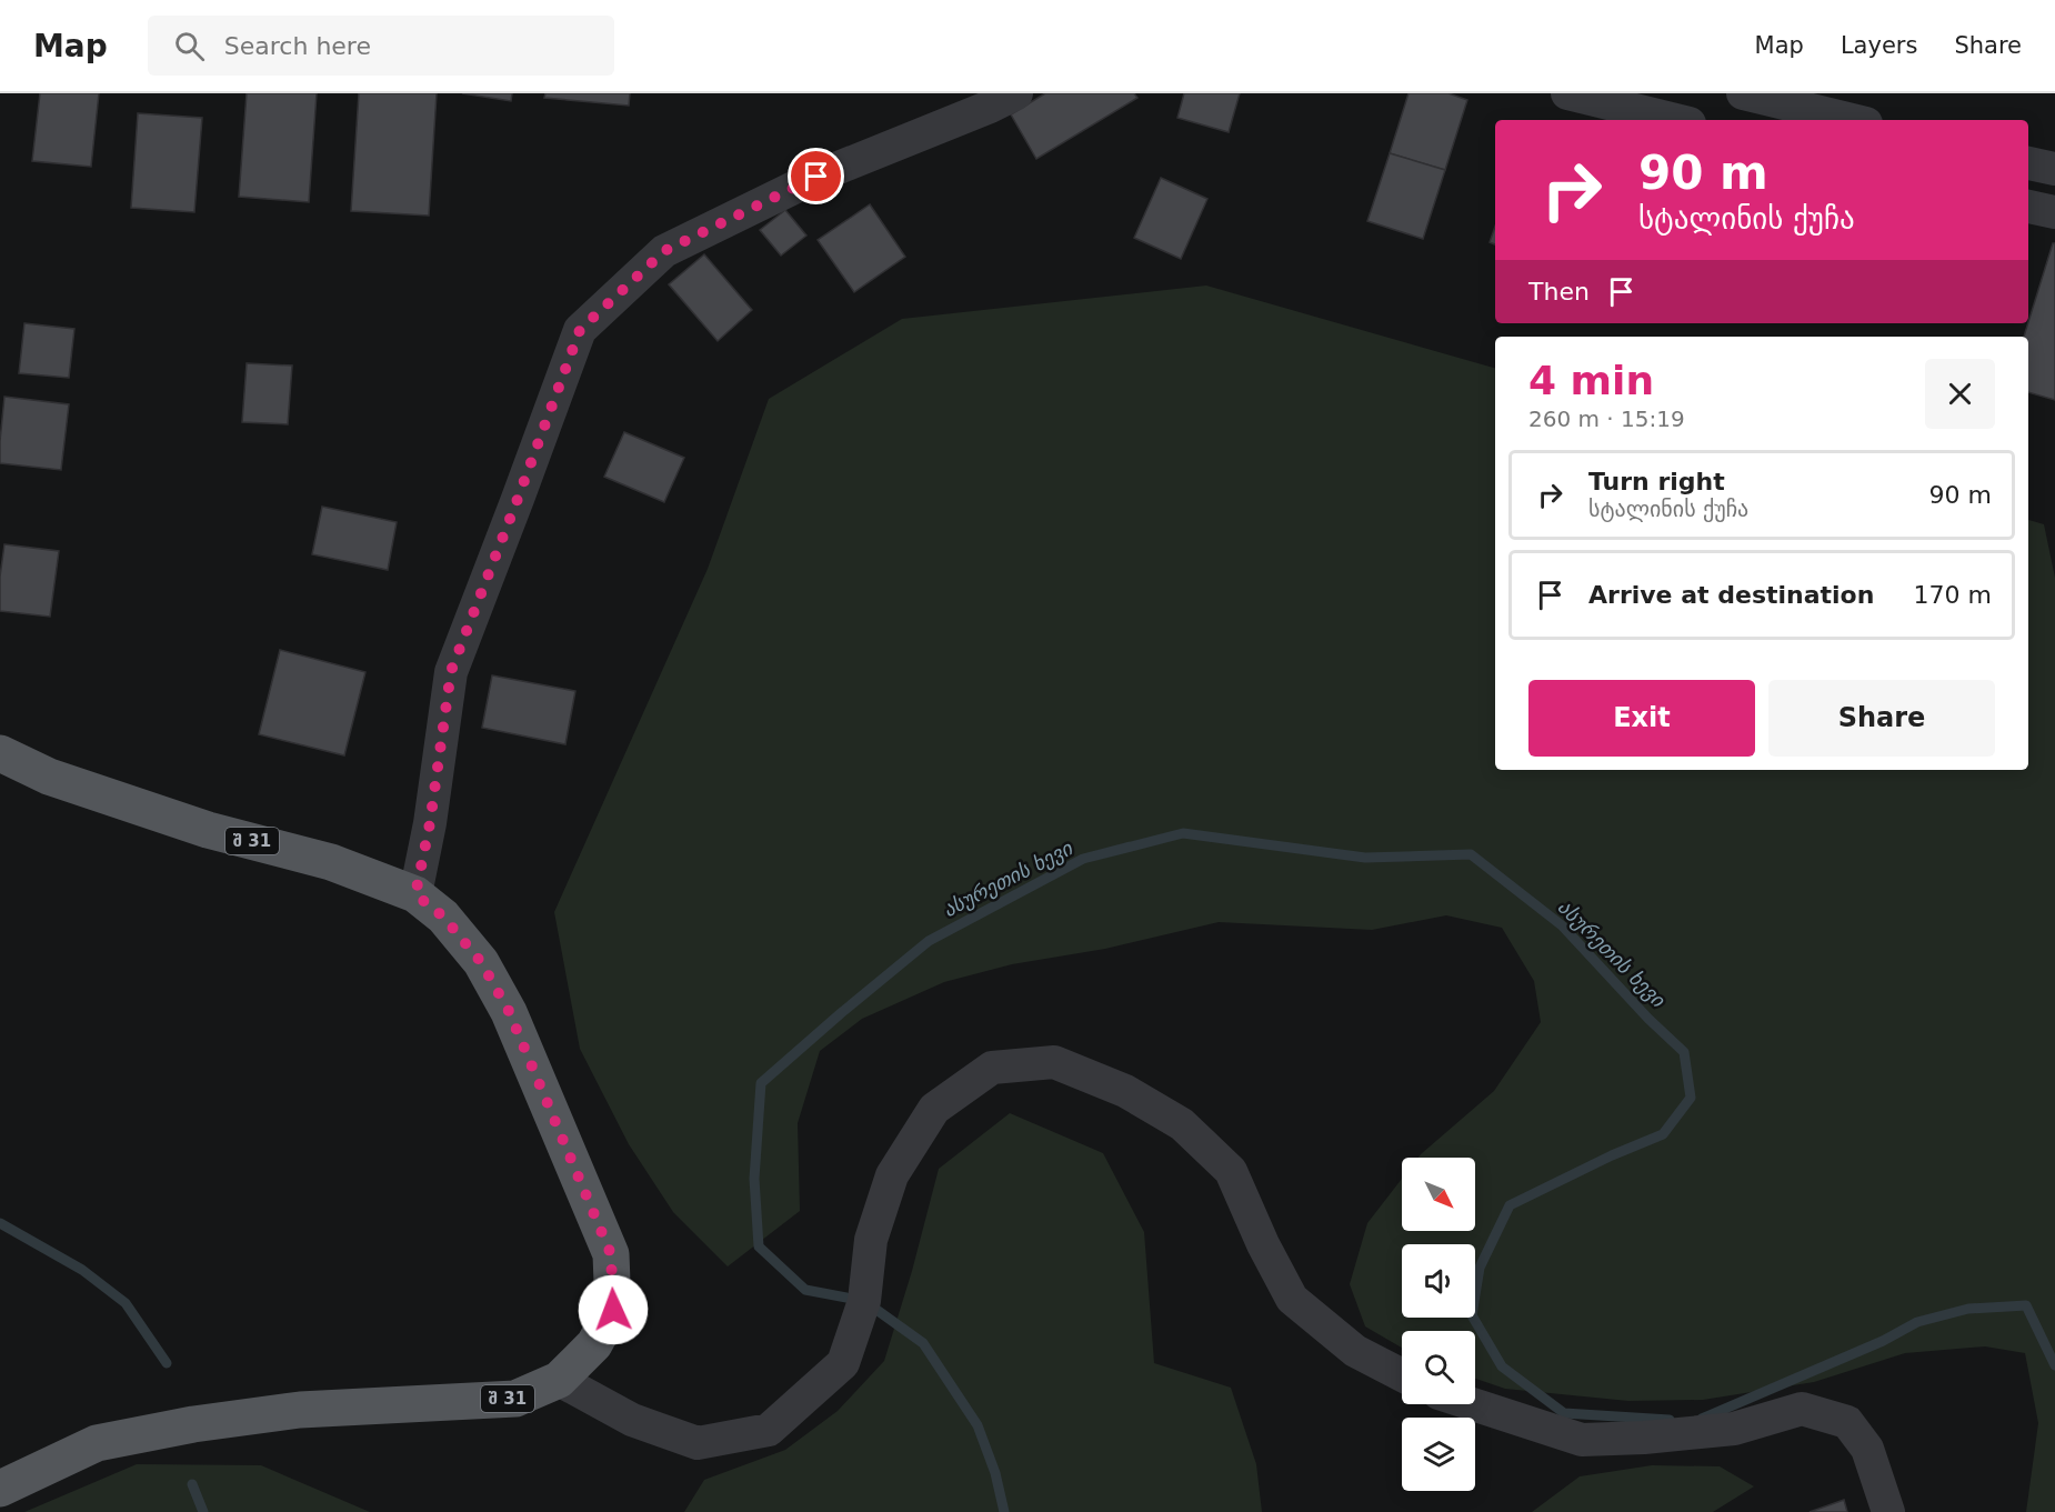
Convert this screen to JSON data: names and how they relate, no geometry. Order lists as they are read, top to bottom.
{
  "streets": {
    "main road": ["შ 31"]
  },
  "water": ["ასურეთის ხევი"],
  "north": "bottom right",
  "page": {
    "header": "Map",
    "search": "Search here",
    "nav": ["Map", "Layers", "Share"],
    "turn": ["90 m", "სტალინის ქუჩა"],
    "then": "Then",
    "heading": ["4 min", "260 m · 15:19"],
    "list": [
      {
        "name": "Turn right",
        "note": "სტალინის ქუჩა",
        "value": "90 m"
      },
      {
        "name": "Arrive at destination",
        "value": "170 m"
      }
    ],
    "buttons": ["Exit", "Share"]
  }
}
